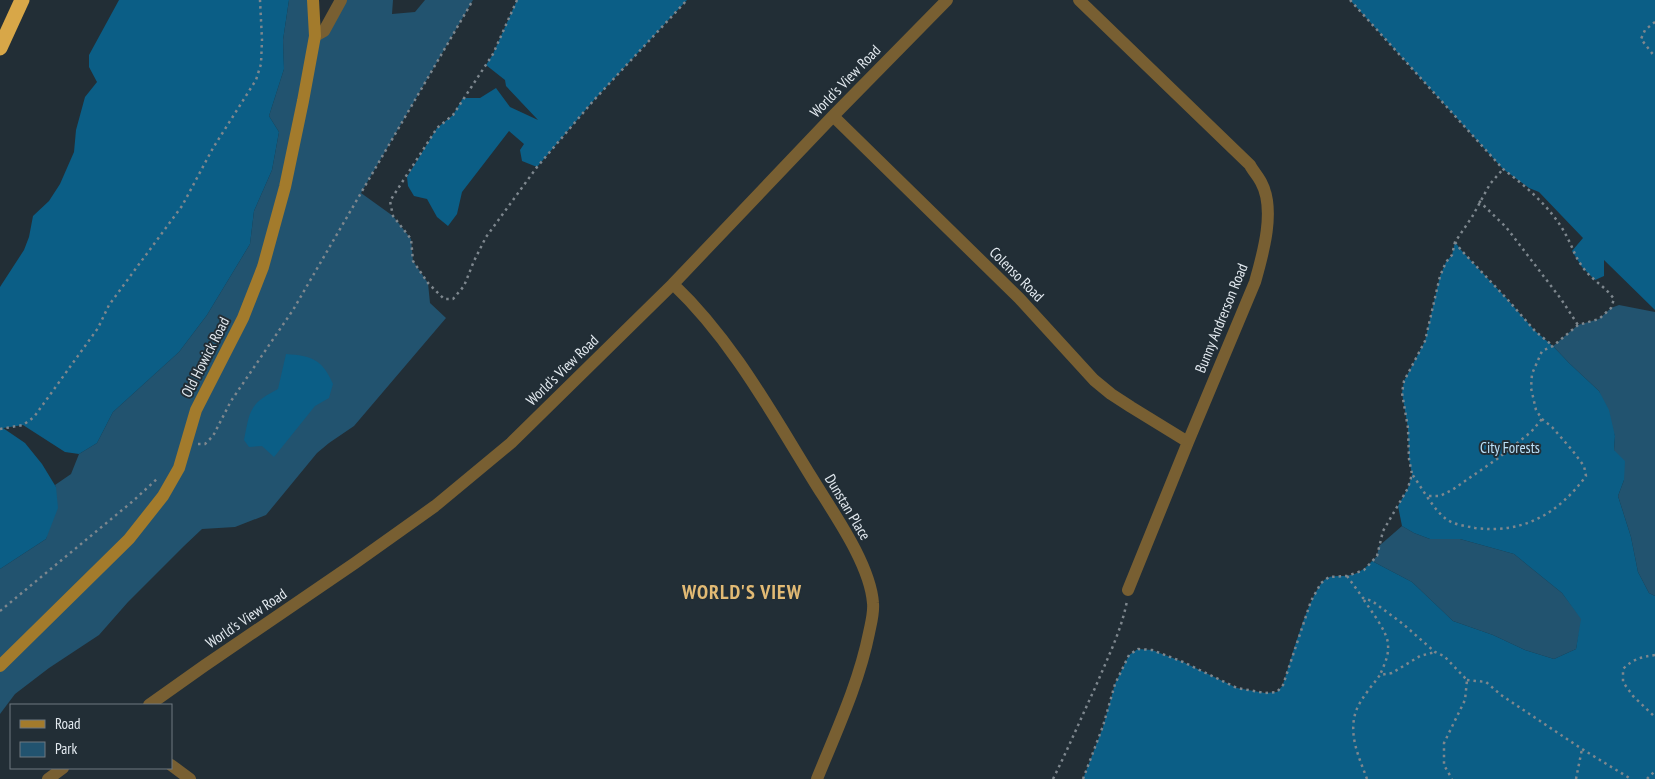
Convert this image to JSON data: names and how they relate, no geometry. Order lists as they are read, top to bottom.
{
  "streets": {
    "main road": ["Old Howick Road"],
    "street": [
      "World's View Road",
      "Colenso Road",
      "Bunny Andrerson Road",
      "Dunstan Place"
    ]
  },
  "crossings": [
    ["World's View Road", "Colenso Road"],
    ["World's View Road", "Dunstan Place"],
    ["Colenso Road", "Bunny Andrerson Road"]
  ],
  "districts": ["WORLD'S VIEW"],
  "parks": ["City Forests"],
  "legend": ["Road", "Park"]
}
